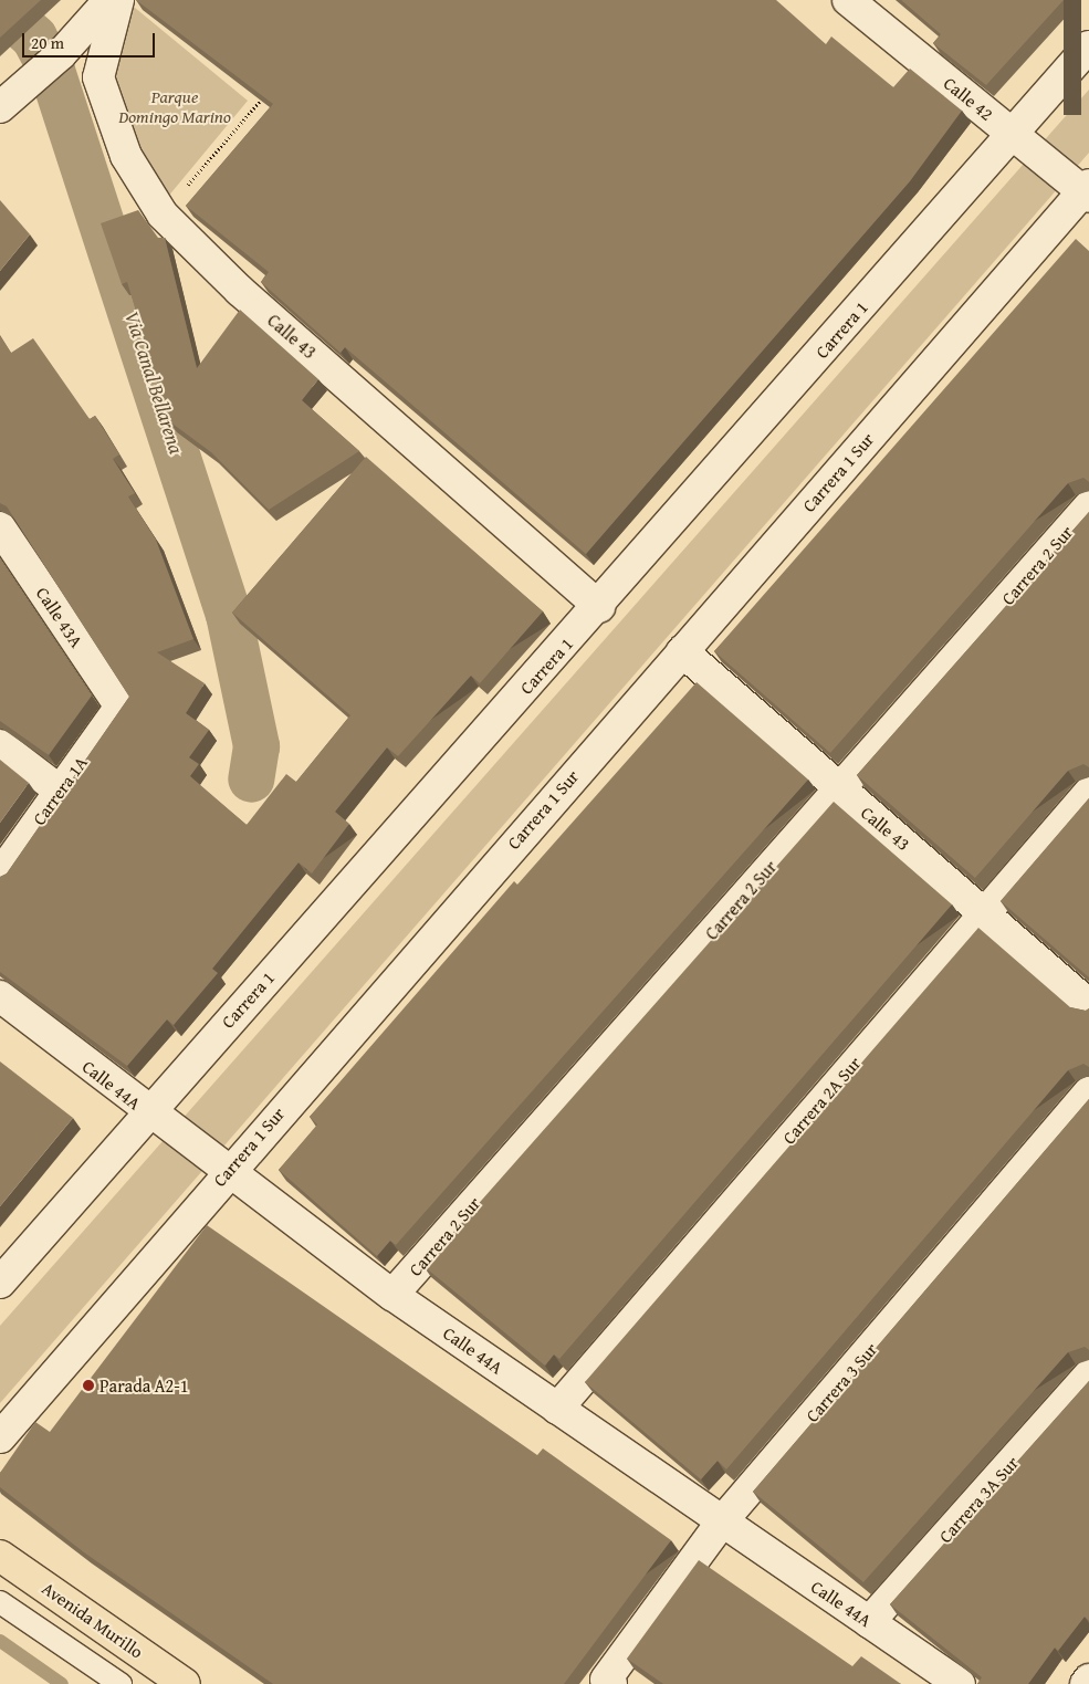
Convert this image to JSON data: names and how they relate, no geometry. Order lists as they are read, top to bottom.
{
  "streets": {
    "main road": ["Avenida Murillo"],
    "street": [
      "Calle 42",
      "Carrera 1",
      "Calle 43",
      "Carrera 1 Sur",
      "Carrera 2 Sur",
      "Calle 43A",
      "Carrera 1A",
      "Calle 44A",
      "Carrera 2A Sur",
      "Carrera 3 Sur",
      "Carrera 3A Sur"
    ]
  },
  "crossings": [
    ["Calle 42", "Carrera 1"],
    ["Calle 42", "Carrera 1 Sur"],
    ["Carrera 1", "Calle 43"],
    ["Carrera 1", "Calle 44A"],
    ["Calle 43", "Carrera 1 Sur"],
    ["Calle 43", "Carrera 2 Sur"],
    ["Calle 43", "Carrera 2A Sur"],
    ["Carrera 1 Sur", "Calle 44A"],
    ["Carrera 2 Sur", "Calle 44A"],
    ["Calle 43A", "Carrera 1A"],
    ["Calle 44A", "Carrera 2A Sur"],
    ["Calle 44A", "Carrera 3 Sur"],
    ["Calle 44A", "Carrera 3A Sur"]
  ],
  "water": ["Via Canal Bellarena"],
  "parks": ["Parque Domingo Marino"],
  "places": ["Parada A2-1"],
  "scale_bar": "20 m"
}
